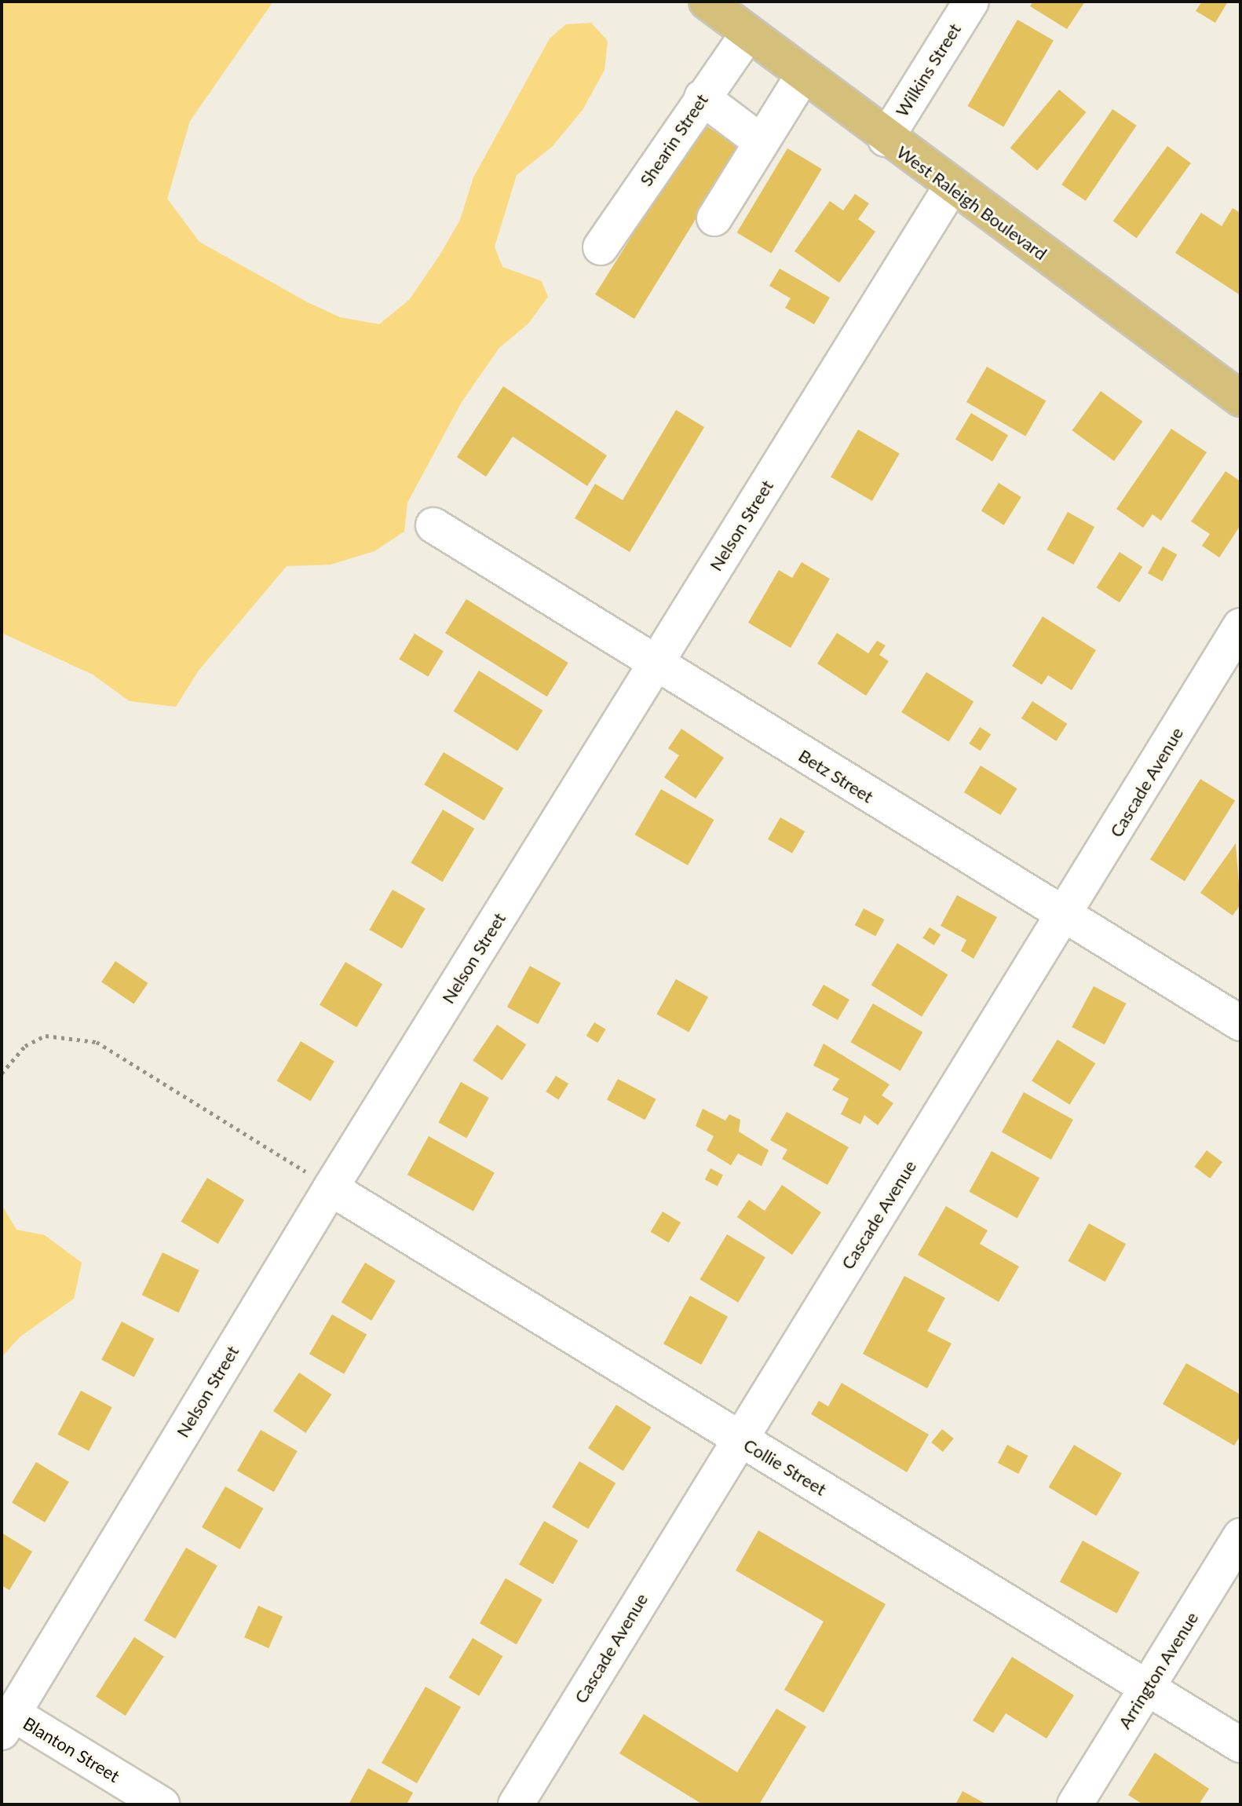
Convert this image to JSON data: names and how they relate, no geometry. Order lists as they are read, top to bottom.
{
  "streets": {
    "main road": ["West Raleigh Boulevard"],
    "street": [
      "Wilkins Street",
      "Shearin Street",
      "Nelson Street",
      "Betz Street",
      "Cascade Avenue",
      "Collie Street",
      "Arrington Avenue",
      "Blanton Street"
    ]
  },
  "crossings": [
    ["Wilkins Street", "West Raleigh Boulevard"],
    ["Shearin Street", "West Raleigh Boulevard"],
    ["West Raleigh Boulevard", "Nelson Street"],
    ["Nelson Street", "Betz Street"],
    ["Nelson Street", "Collie Street"],
    ["Nelson Street", "Blanton Street"],
    ["Betz Street", "Cascade Avenue"],
    ["Cascade Avenue", "Collie Street"],
    ["Collie Street", "Arrington Avenue"]
  ]
}
